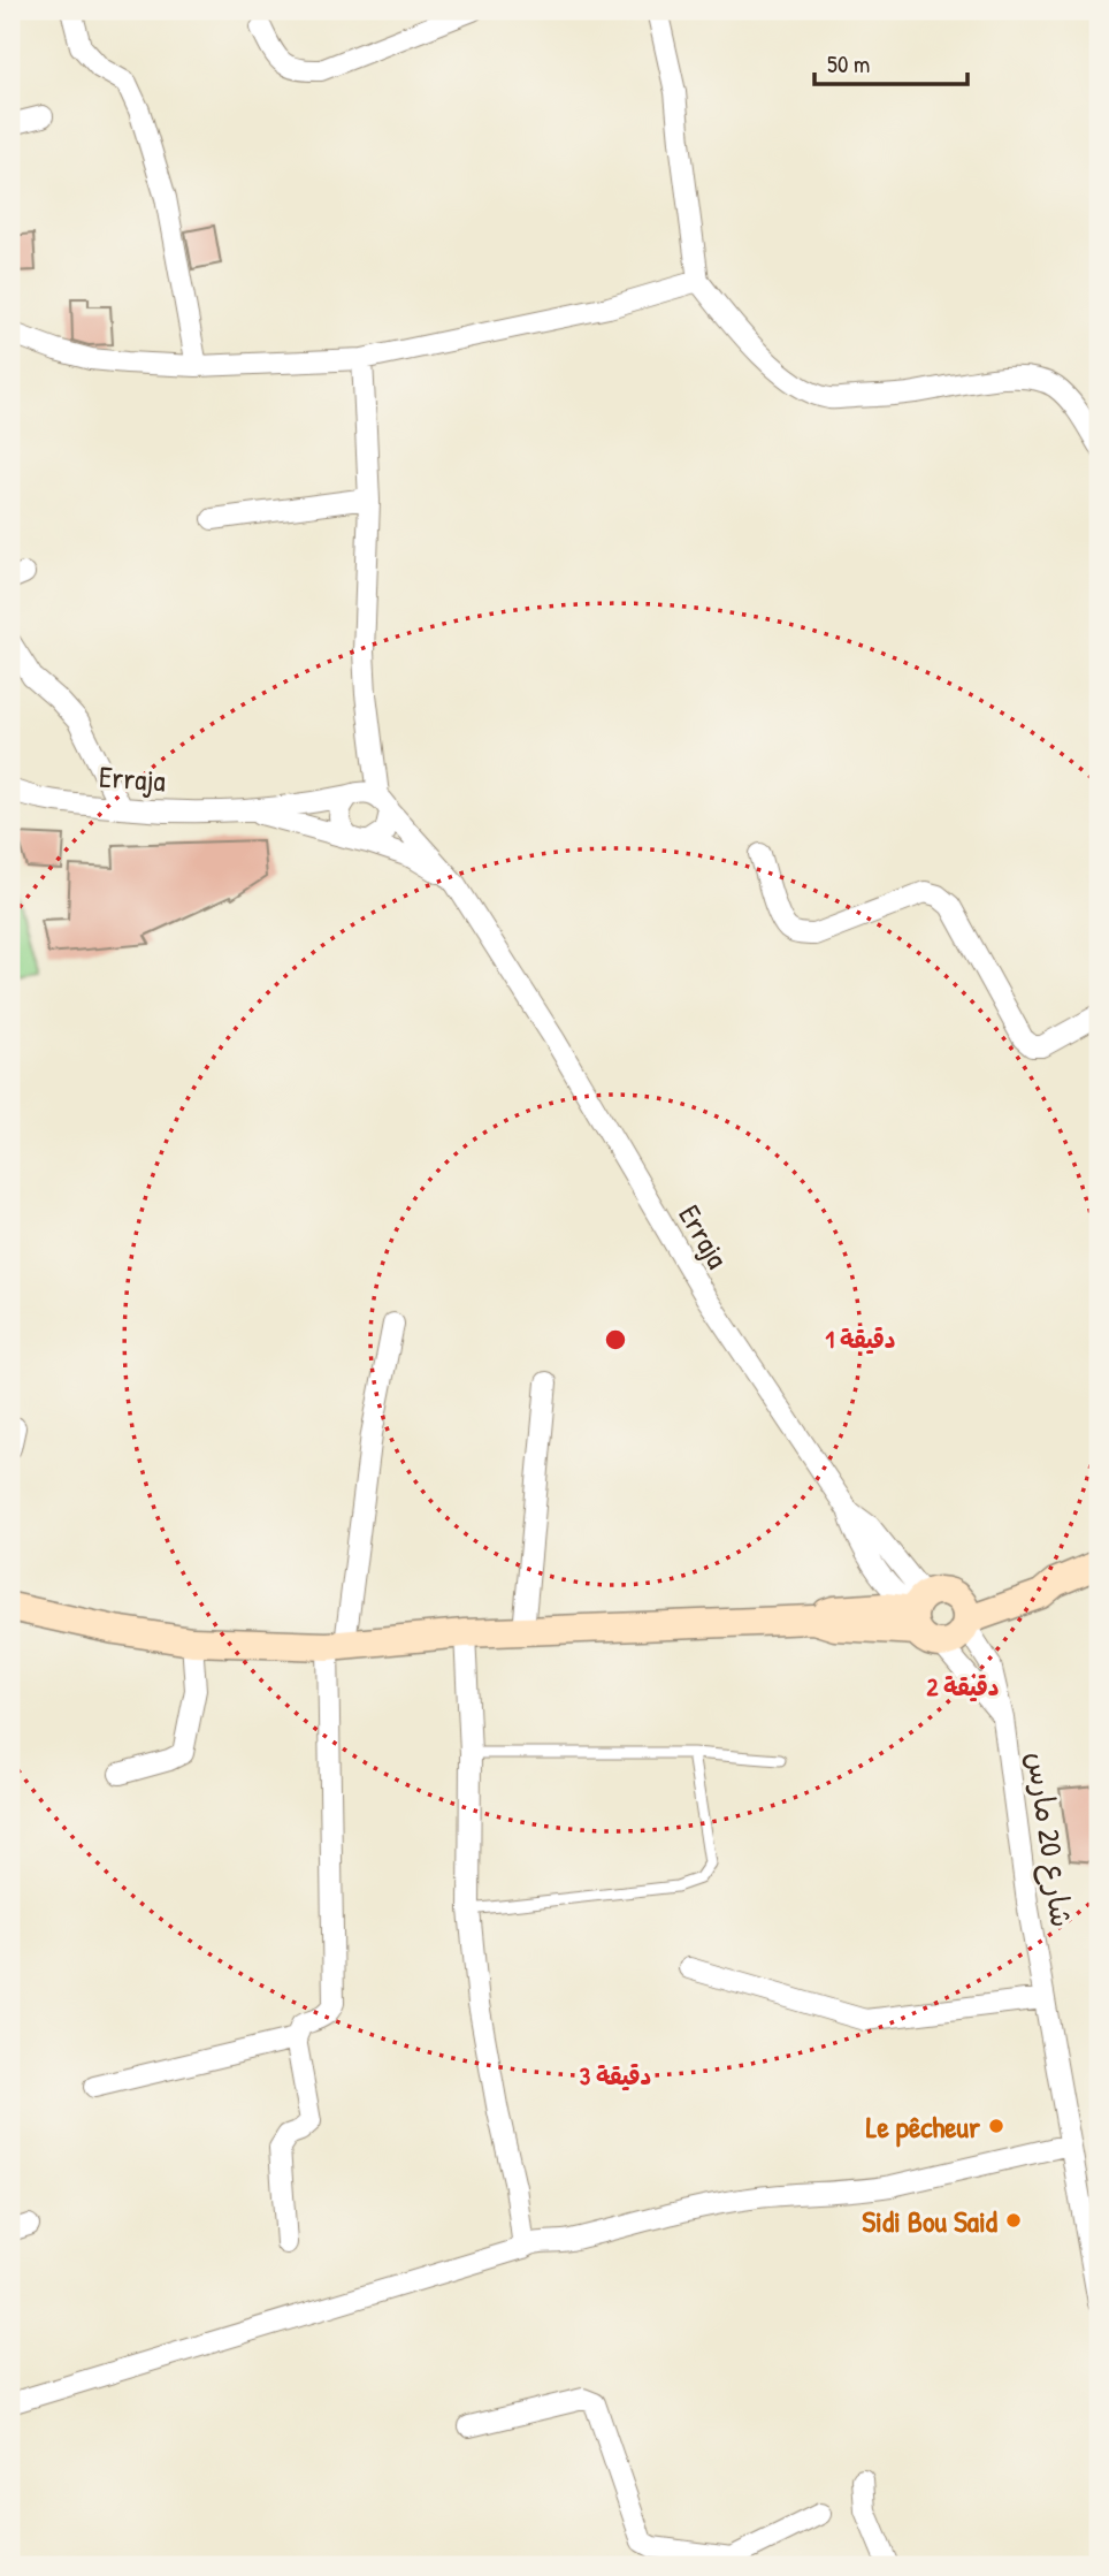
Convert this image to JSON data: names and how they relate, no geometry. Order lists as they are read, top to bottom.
{
  "streets": {
    "street": ["Erraja", "شارع 20 مارس"]
  },
  "crossings": [
    ["Erraja", "شارع 20 مارس"]
  ],
  "places": ["Le pêcheur", "Sidi Bou Said"],
  "scale_bar": "50 m",
  "rings": ["1 دقيقة", "2 دقيقة", "3 دقيقة"]
}
